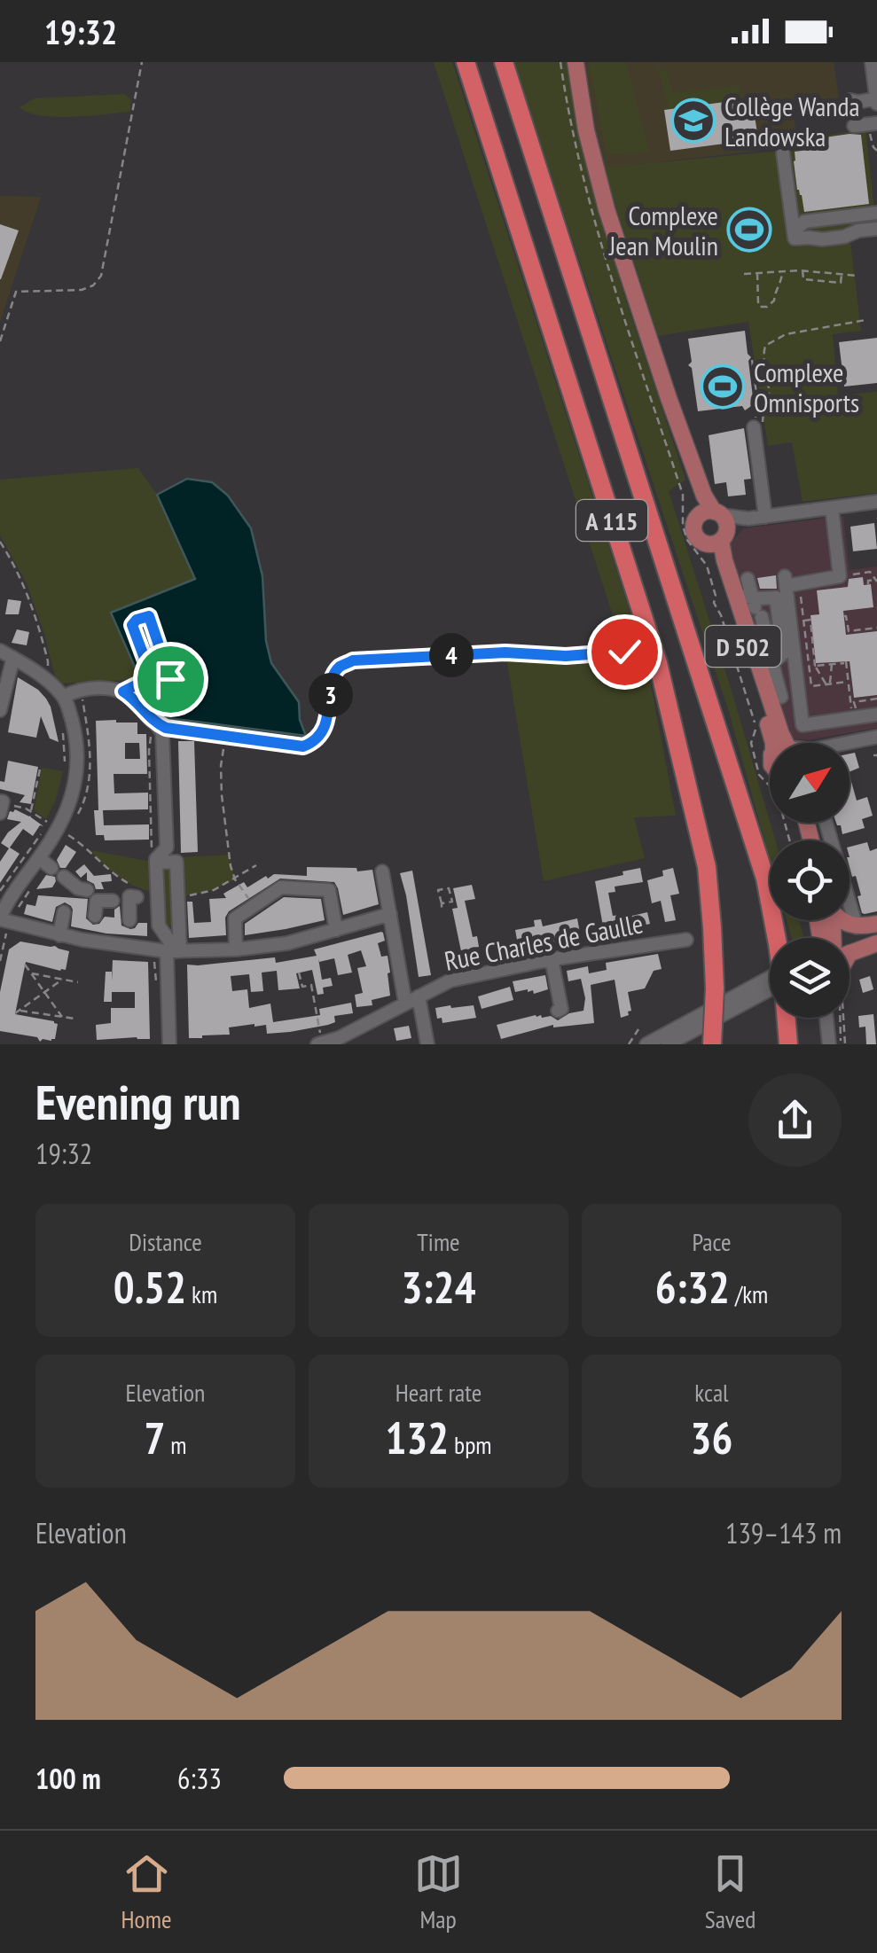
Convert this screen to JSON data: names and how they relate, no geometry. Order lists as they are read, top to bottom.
{
  "streets": {
    "highway": ["A 115"],
    "main road": ["D 502"],
    "street": ["Rue Charles de Gaulle"]
  },
  "places": {
    "school or university": ["Collège Wanda Landowska"],
    "sports": ["Complexe Jean Moulin", "Complexe Omnisports"]
  },
  "north": "top right",
  "page": {
    "status": "19:32",
    "pins": ["4", "3"],
    "heading": ["Evening run", "19:32"],
    "stats": [
      ["Distance", "0.52 km"],
      ["Time", "3:24"],
      ["Pace", "6:32 /km"],
      ["Elevation", "7 m"],
      ["Heart rate", "132 bpm"],
      ["kcal", "36"]
    ],
    "chart": ["Elevation", "139–143 m"],
    "list": [
      {
        "name": "100 m",
        "note": "6:33"
      }
    ],
    "tabs": ["Home", "Map", "Saved"]
  }
}
